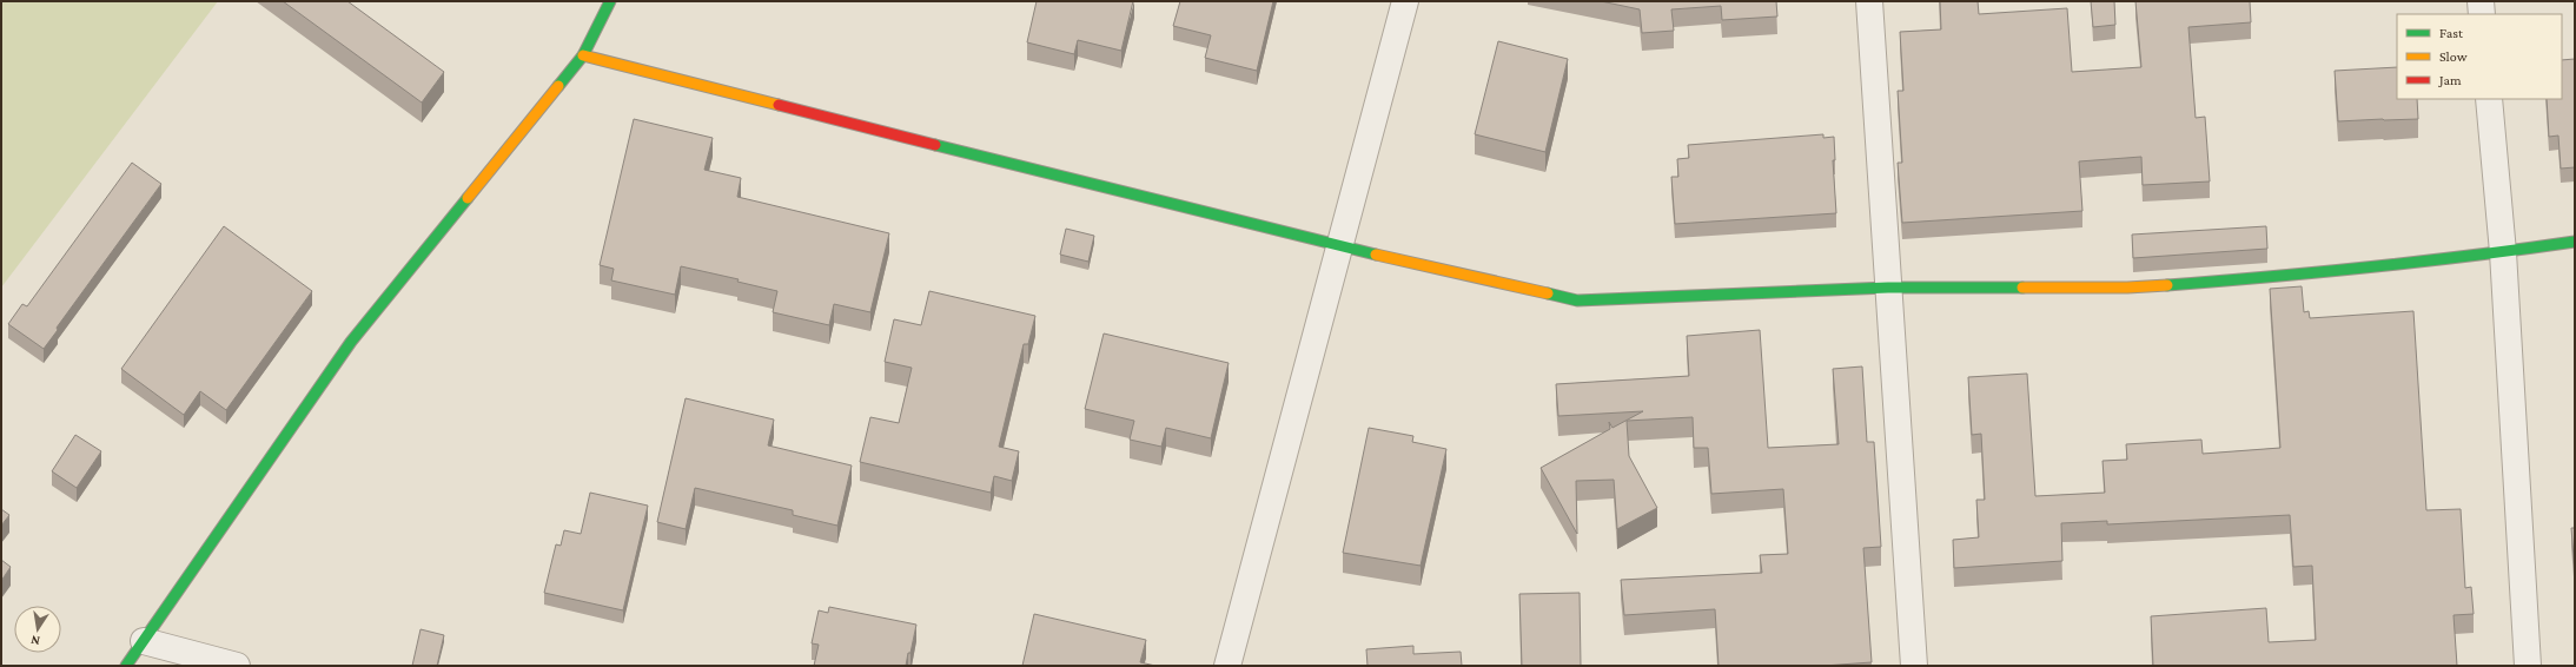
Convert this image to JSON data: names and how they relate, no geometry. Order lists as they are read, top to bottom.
{
  "legend": ["Fast", "Slow", "Jam"],
  "north": "bottom"
}
